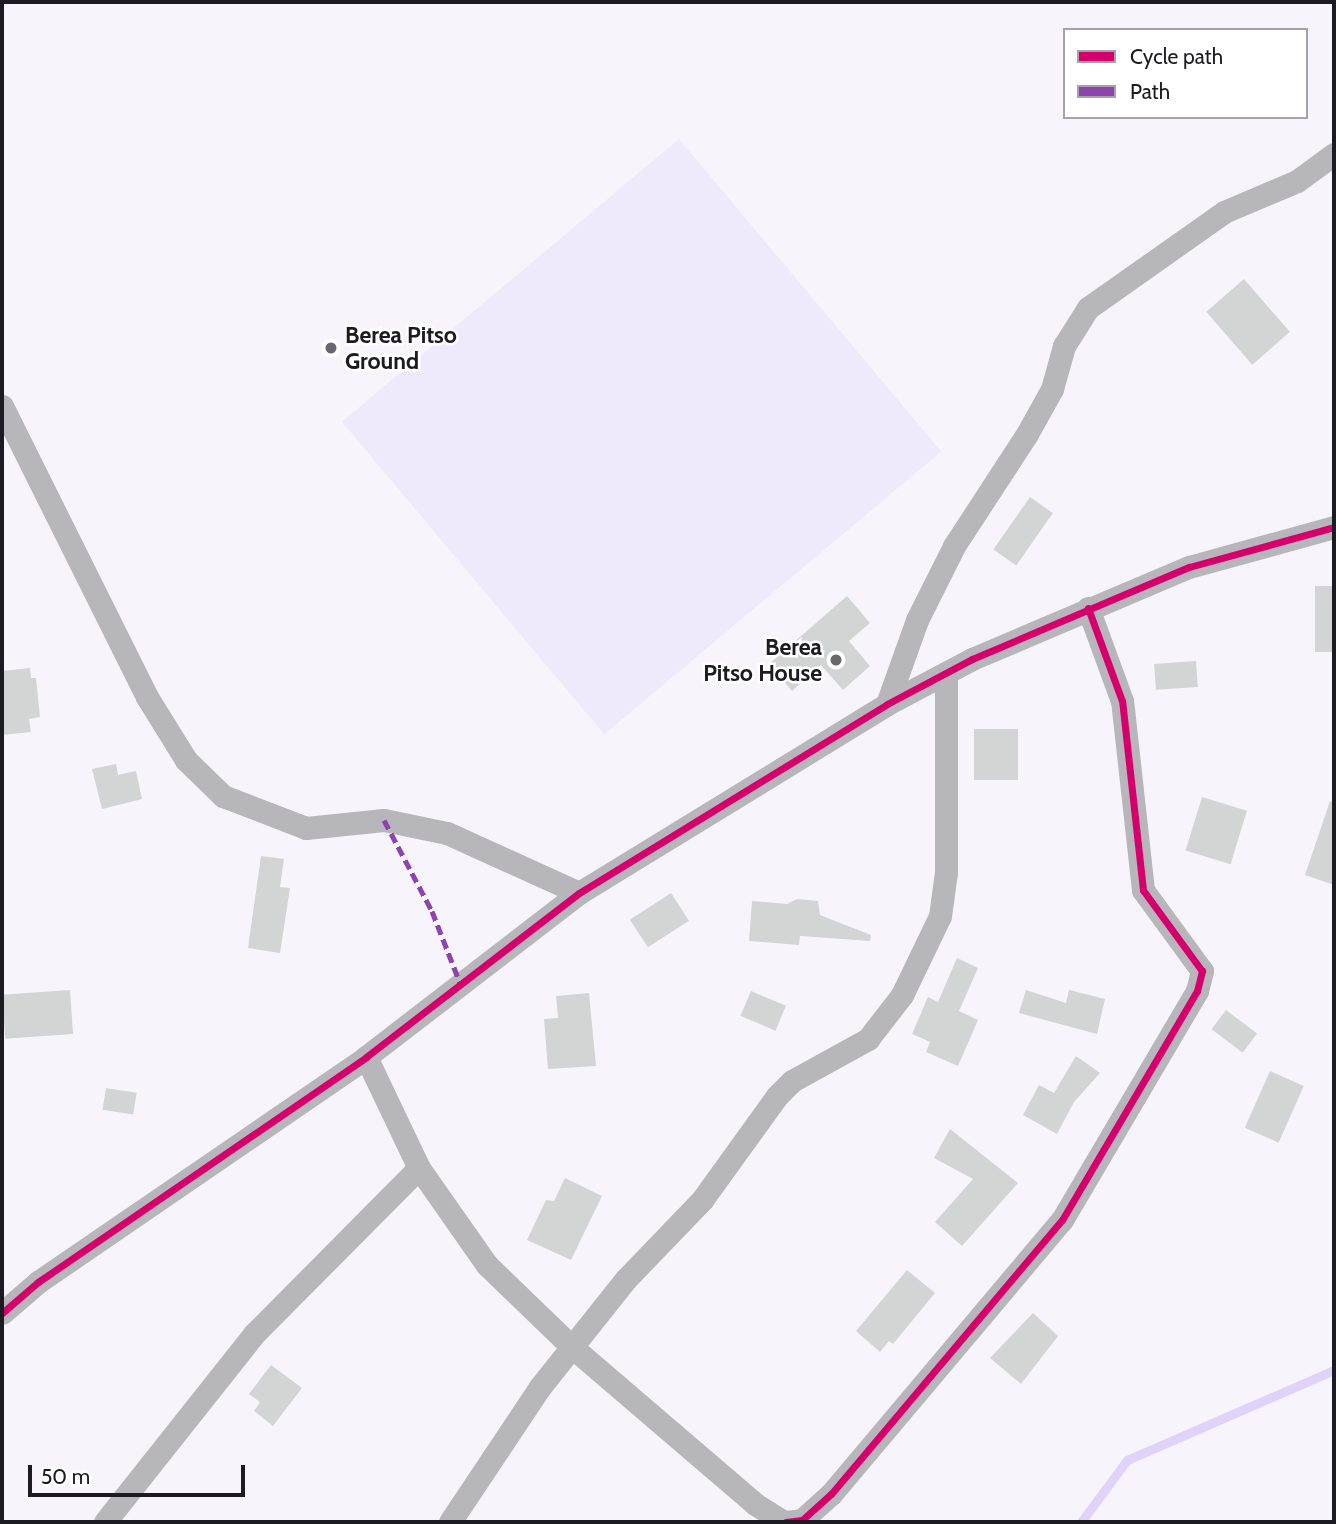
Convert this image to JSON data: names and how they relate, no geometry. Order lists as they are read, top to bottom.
{
  "places": ["Berea Pitso Ground", "Berea Pitso House"],
  "legend": ["Cycle path", "Path"],
  "scale_bar": "50 m"
}
